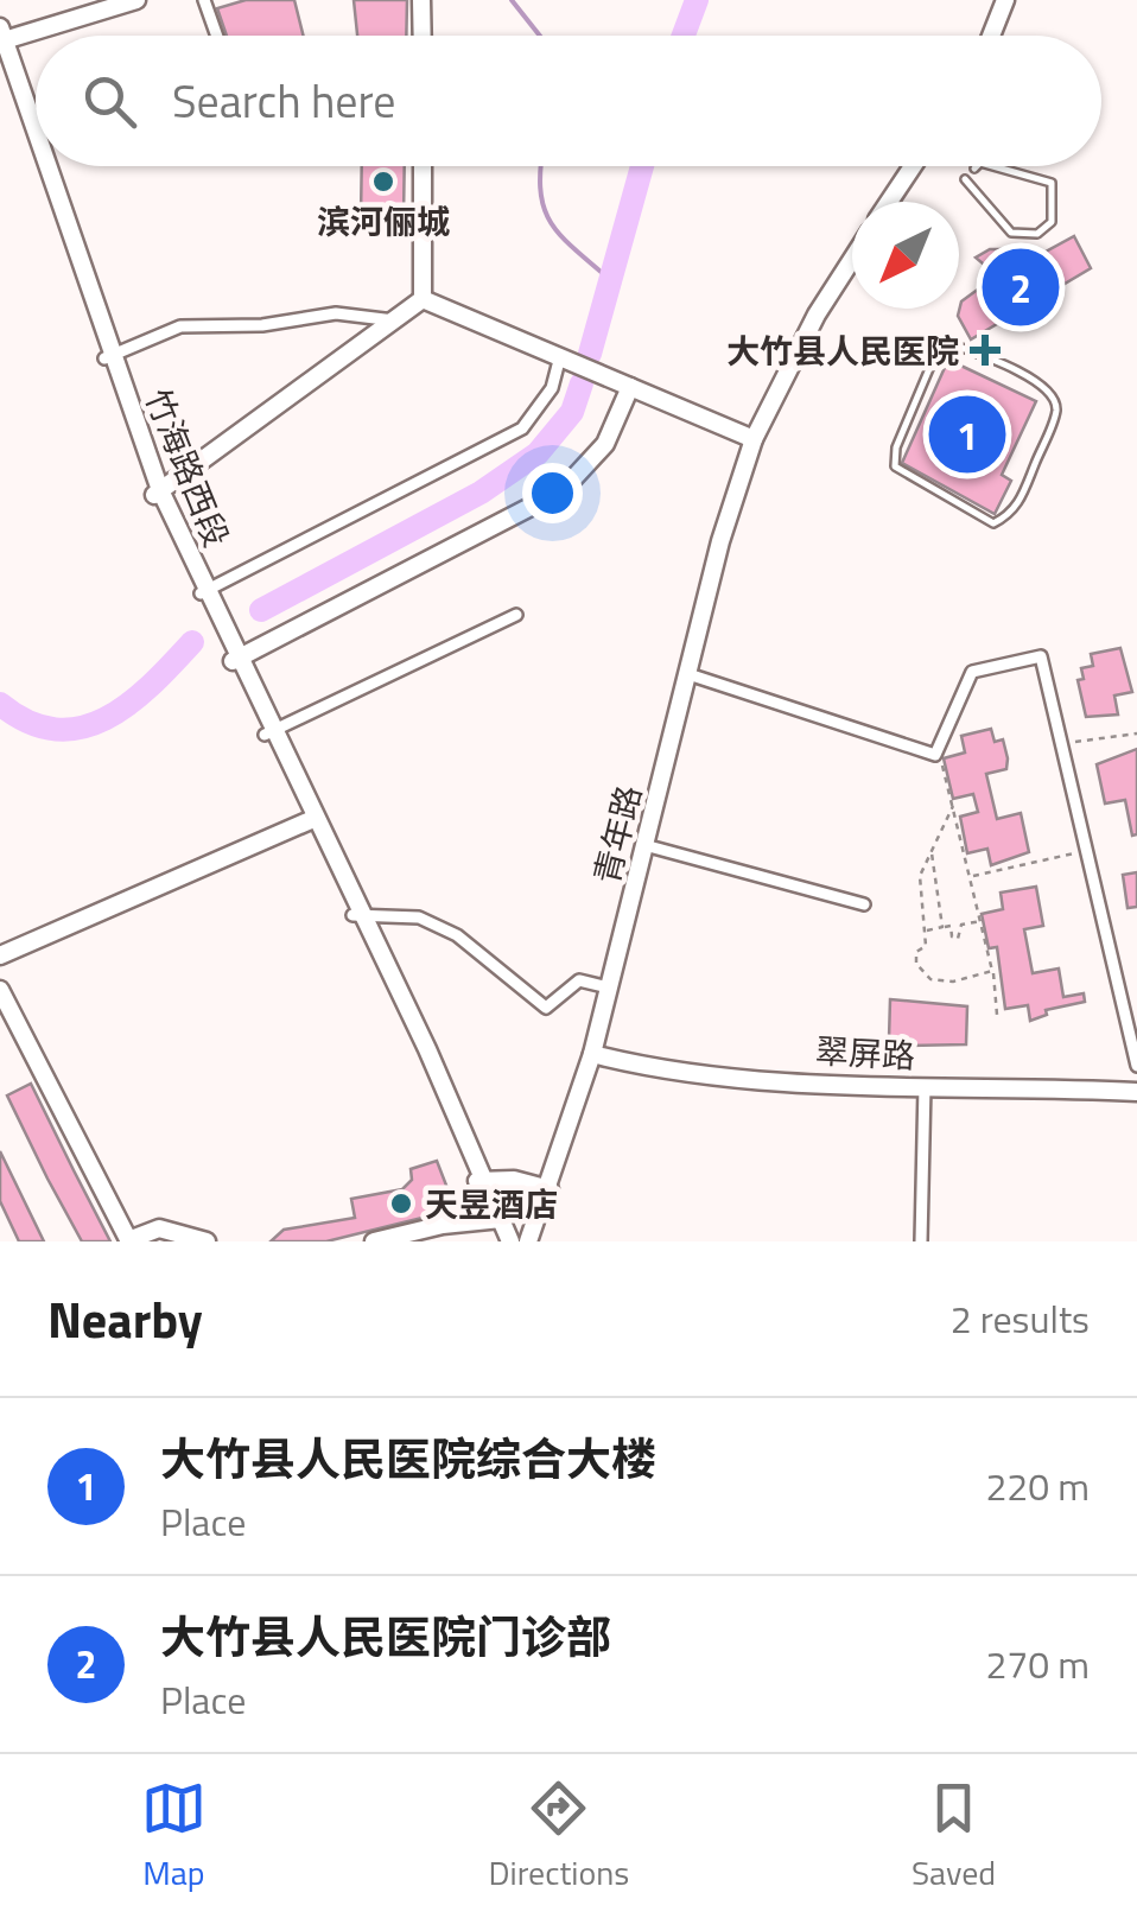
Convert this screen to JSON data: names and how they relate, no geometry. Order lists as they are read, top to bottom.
{
  "streets": {
    "street": ["竹海路西段", "青年路", "翠屏路"]
  },
  "crossings": [
    ["青年路", "翠屏路"]
  ],
  "places": {
    "other": ["滨河俪城", "天昱酒店"],
    "health": ["大竹县人民医院"]
  },
  "north": "bottom left",
  "page": {
    "search": "Search here",
    "pins": ["2", "1"],
    "heading": ["Nearby", "2 results"],
    "list": [
      {
        "mark": "1",
        "name": "大竹县人民医院综合大楼",
        "note": "Place",
        "value": "220 m"
      },
      {
        "mark": "2",
        "name": "大竹县人民医院门诊部",
        "note": "Place",
        "value": "270 m"
      }
    ],
    "nav": ["Map", "Directions", "Saved"]
  }
}
